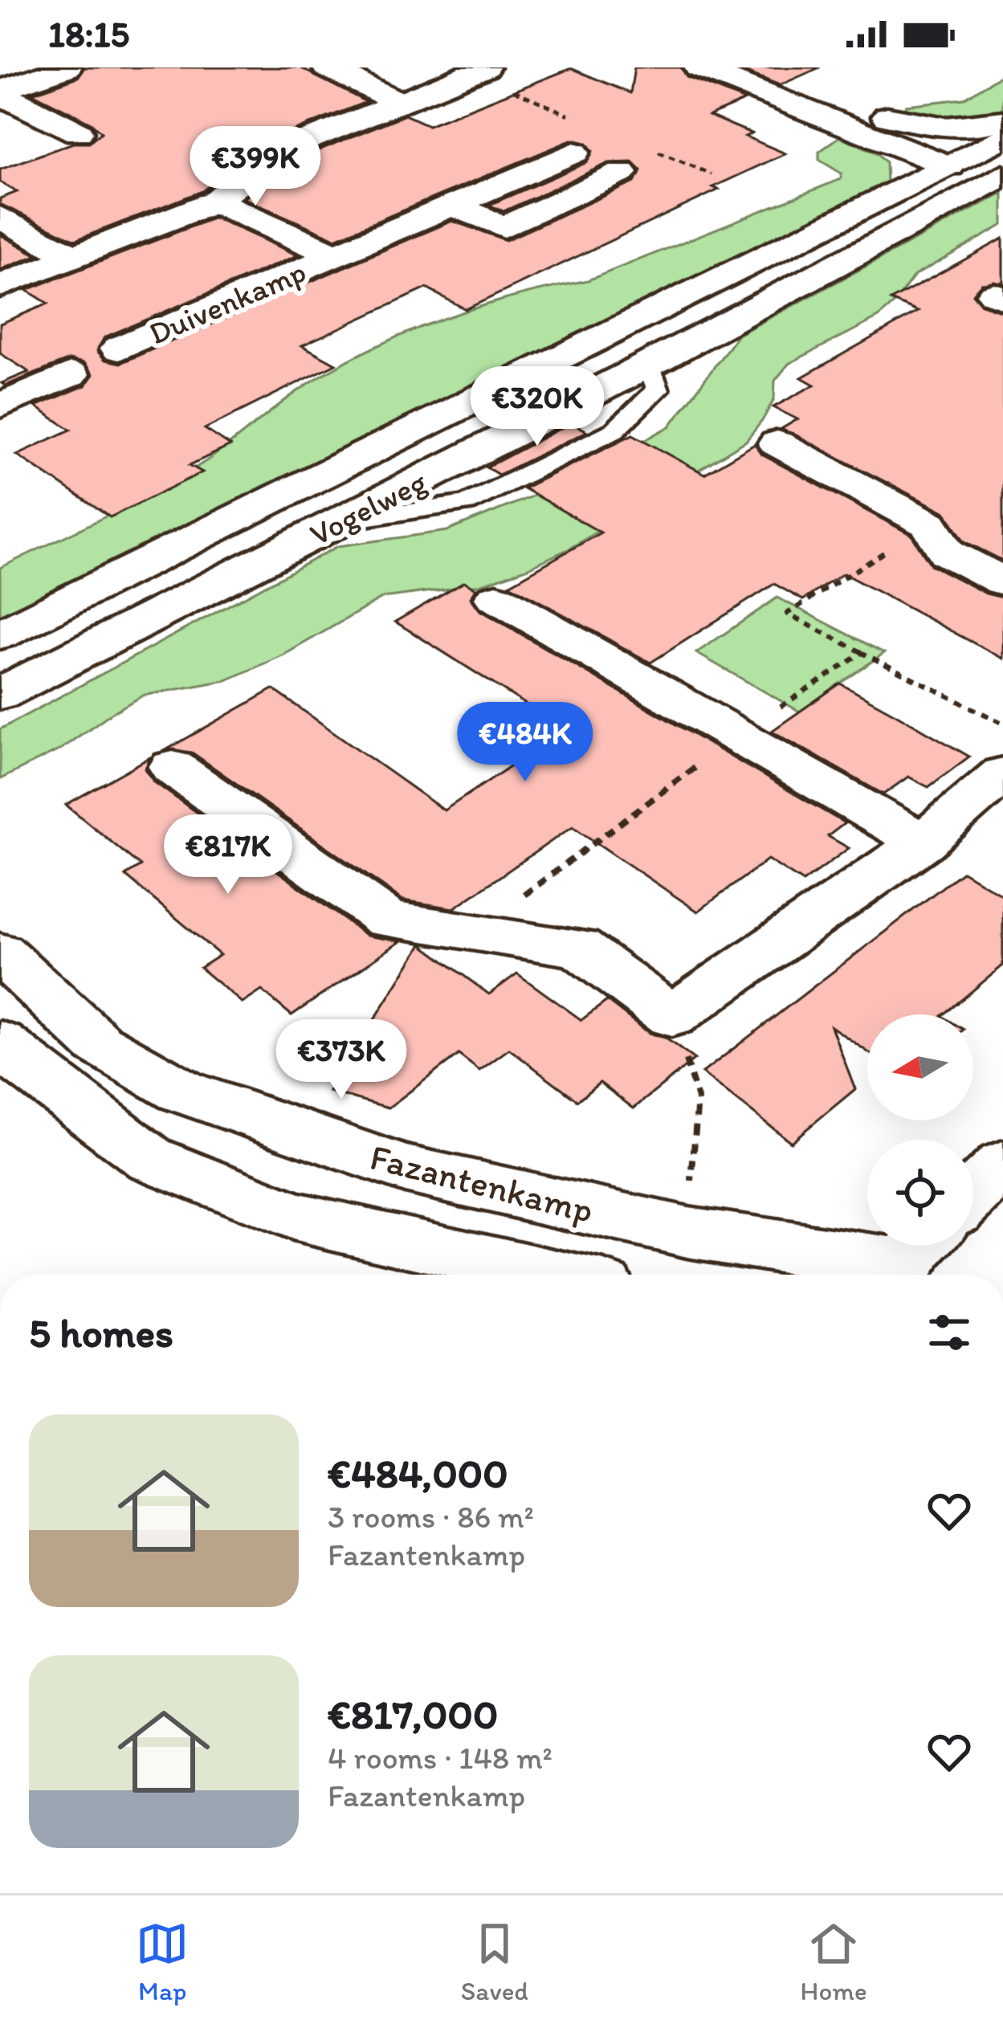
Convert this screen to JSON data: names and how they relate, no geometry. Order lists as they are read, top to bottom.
{
  "streets": {
    "street": ["Duivenkamp", "Vogelweg", "Fazantenkamp"]
  },
  "north": "left",
  "page": {
    "status": "18:15",
    "price": [
      "€399K",
      "€320K",
      "€484K",
      "€817K",
      "€373K"
    ],
    "heading": "5 homes",
    "list": [
      {
        "name": "€484,000",
        "note": "3 rooms · 86 m² · Fazantenkamp"
      },
      {
        "name": "€817,000",
        "note": "4 rooms · 148 m² · Fazantenkamp"
      }
    ],
    "tabs": ["Map", "Saved", "Home"]
  }
}
